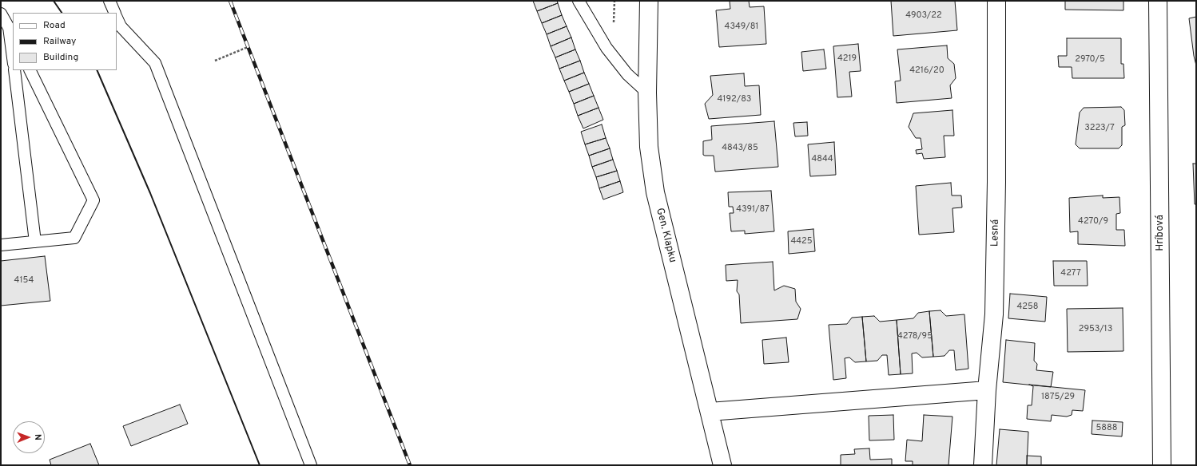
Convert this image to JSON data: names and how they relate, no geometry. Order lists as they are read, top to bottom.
{
  "streets": {
    "street": ["Lesná", "Hríbová", "Gen. Klapku"]
  },
  "house_numbers": [
    "4903/22",
    "4349/81",
    "4219",
    "2970/5",
    "4216/20",
    "4192/83",
    "3223/7",
    "4843/85",
    "4844",
    "4391/87",
    "4270/9",
    "4425",
    "4277",
    "4154",
    "4258",
    "2953/13",
    "4278/95",
    "1875/29",
    "5888"
  ],
  "legend": ["Road", "Railway", "Building"],
  "north": "right"
}
